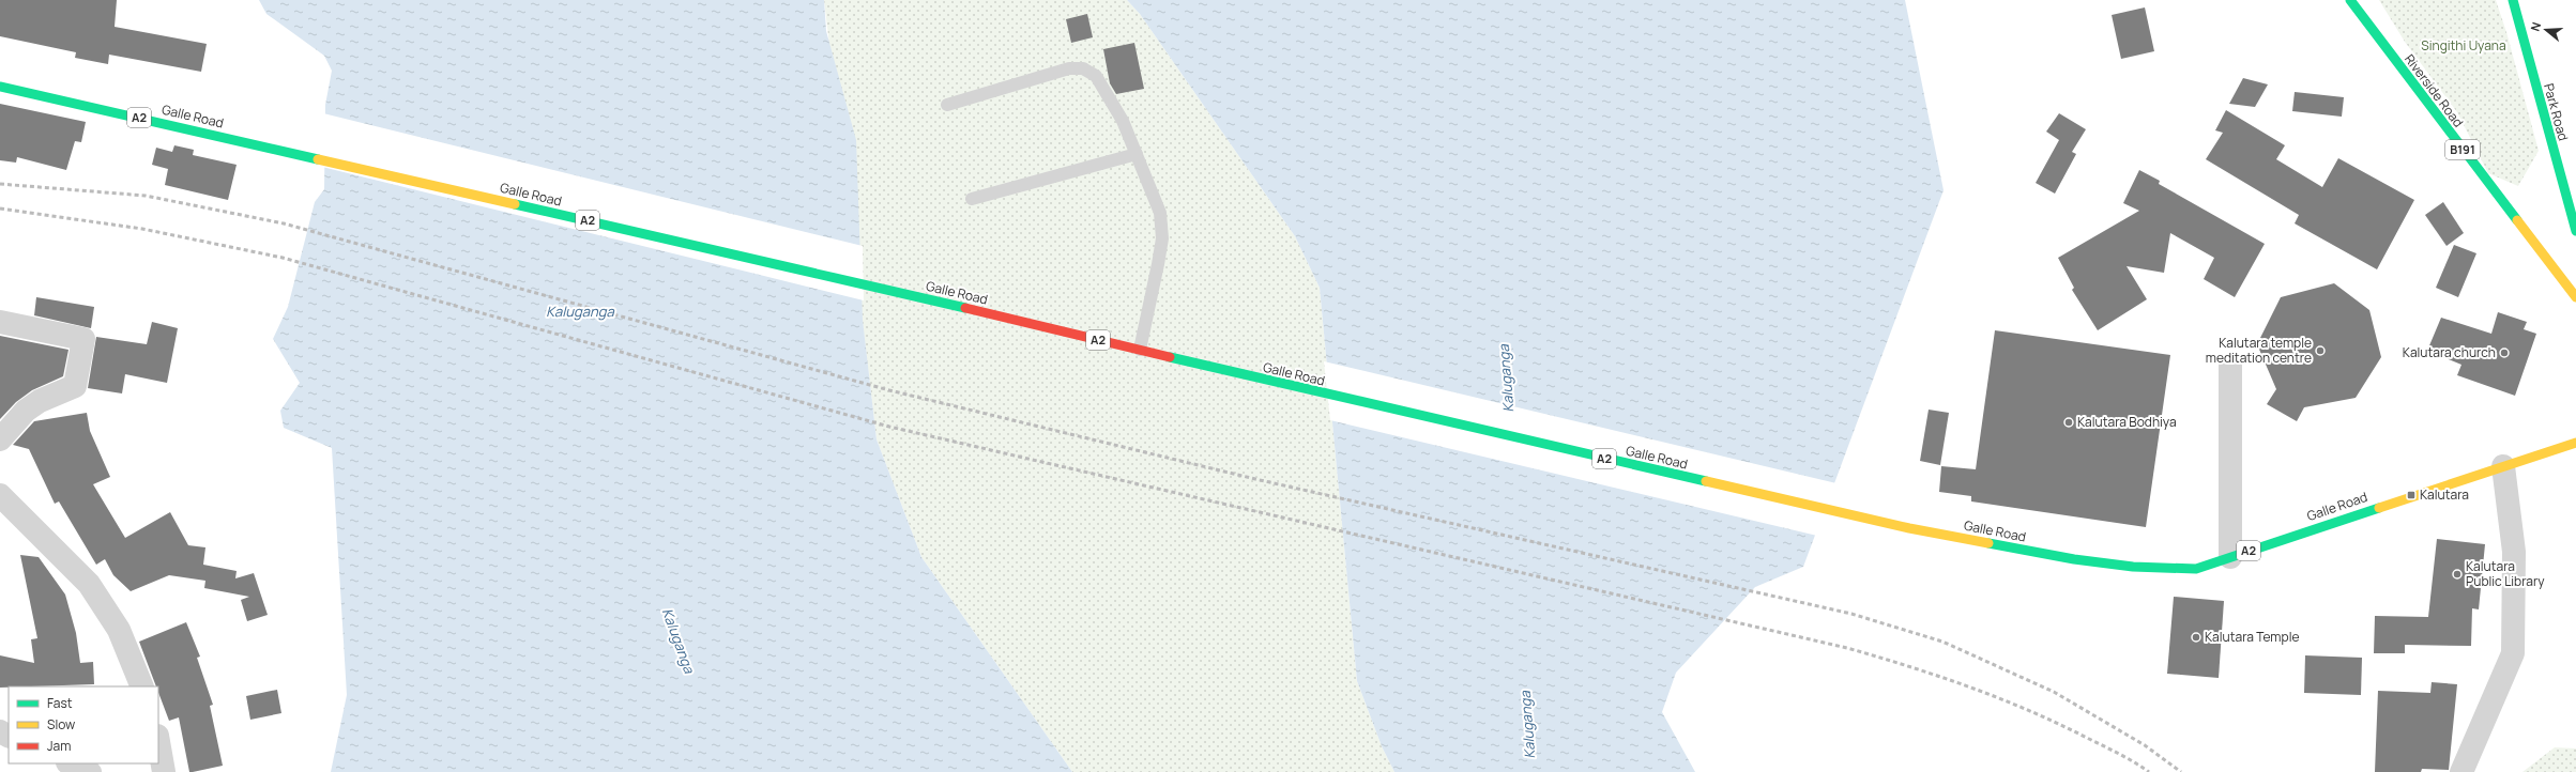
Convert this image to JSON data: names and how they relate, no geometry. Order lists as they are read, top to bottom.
{
  "streets": {
    "main road": [
      "Riverside Road",
      "Park Road",
      "Galle Road",
      "A2",
      "B191"
    ]
  },
  "water": ["Kaluganga"],
  "parks": ["Singithi Uyana"],
  "places": {
    "other": [
      "Kalutara temple meditation centre",
      "Kalutara church",
      "Kalutara Bodhiya",
      "Kalutara Public Library",
      "Kalutara Temple"
    ],
    "transit": ["Kalutara"]
  },
  "legend": ["Fast", "Slow", "Jam"],
  "north": "left"
}
